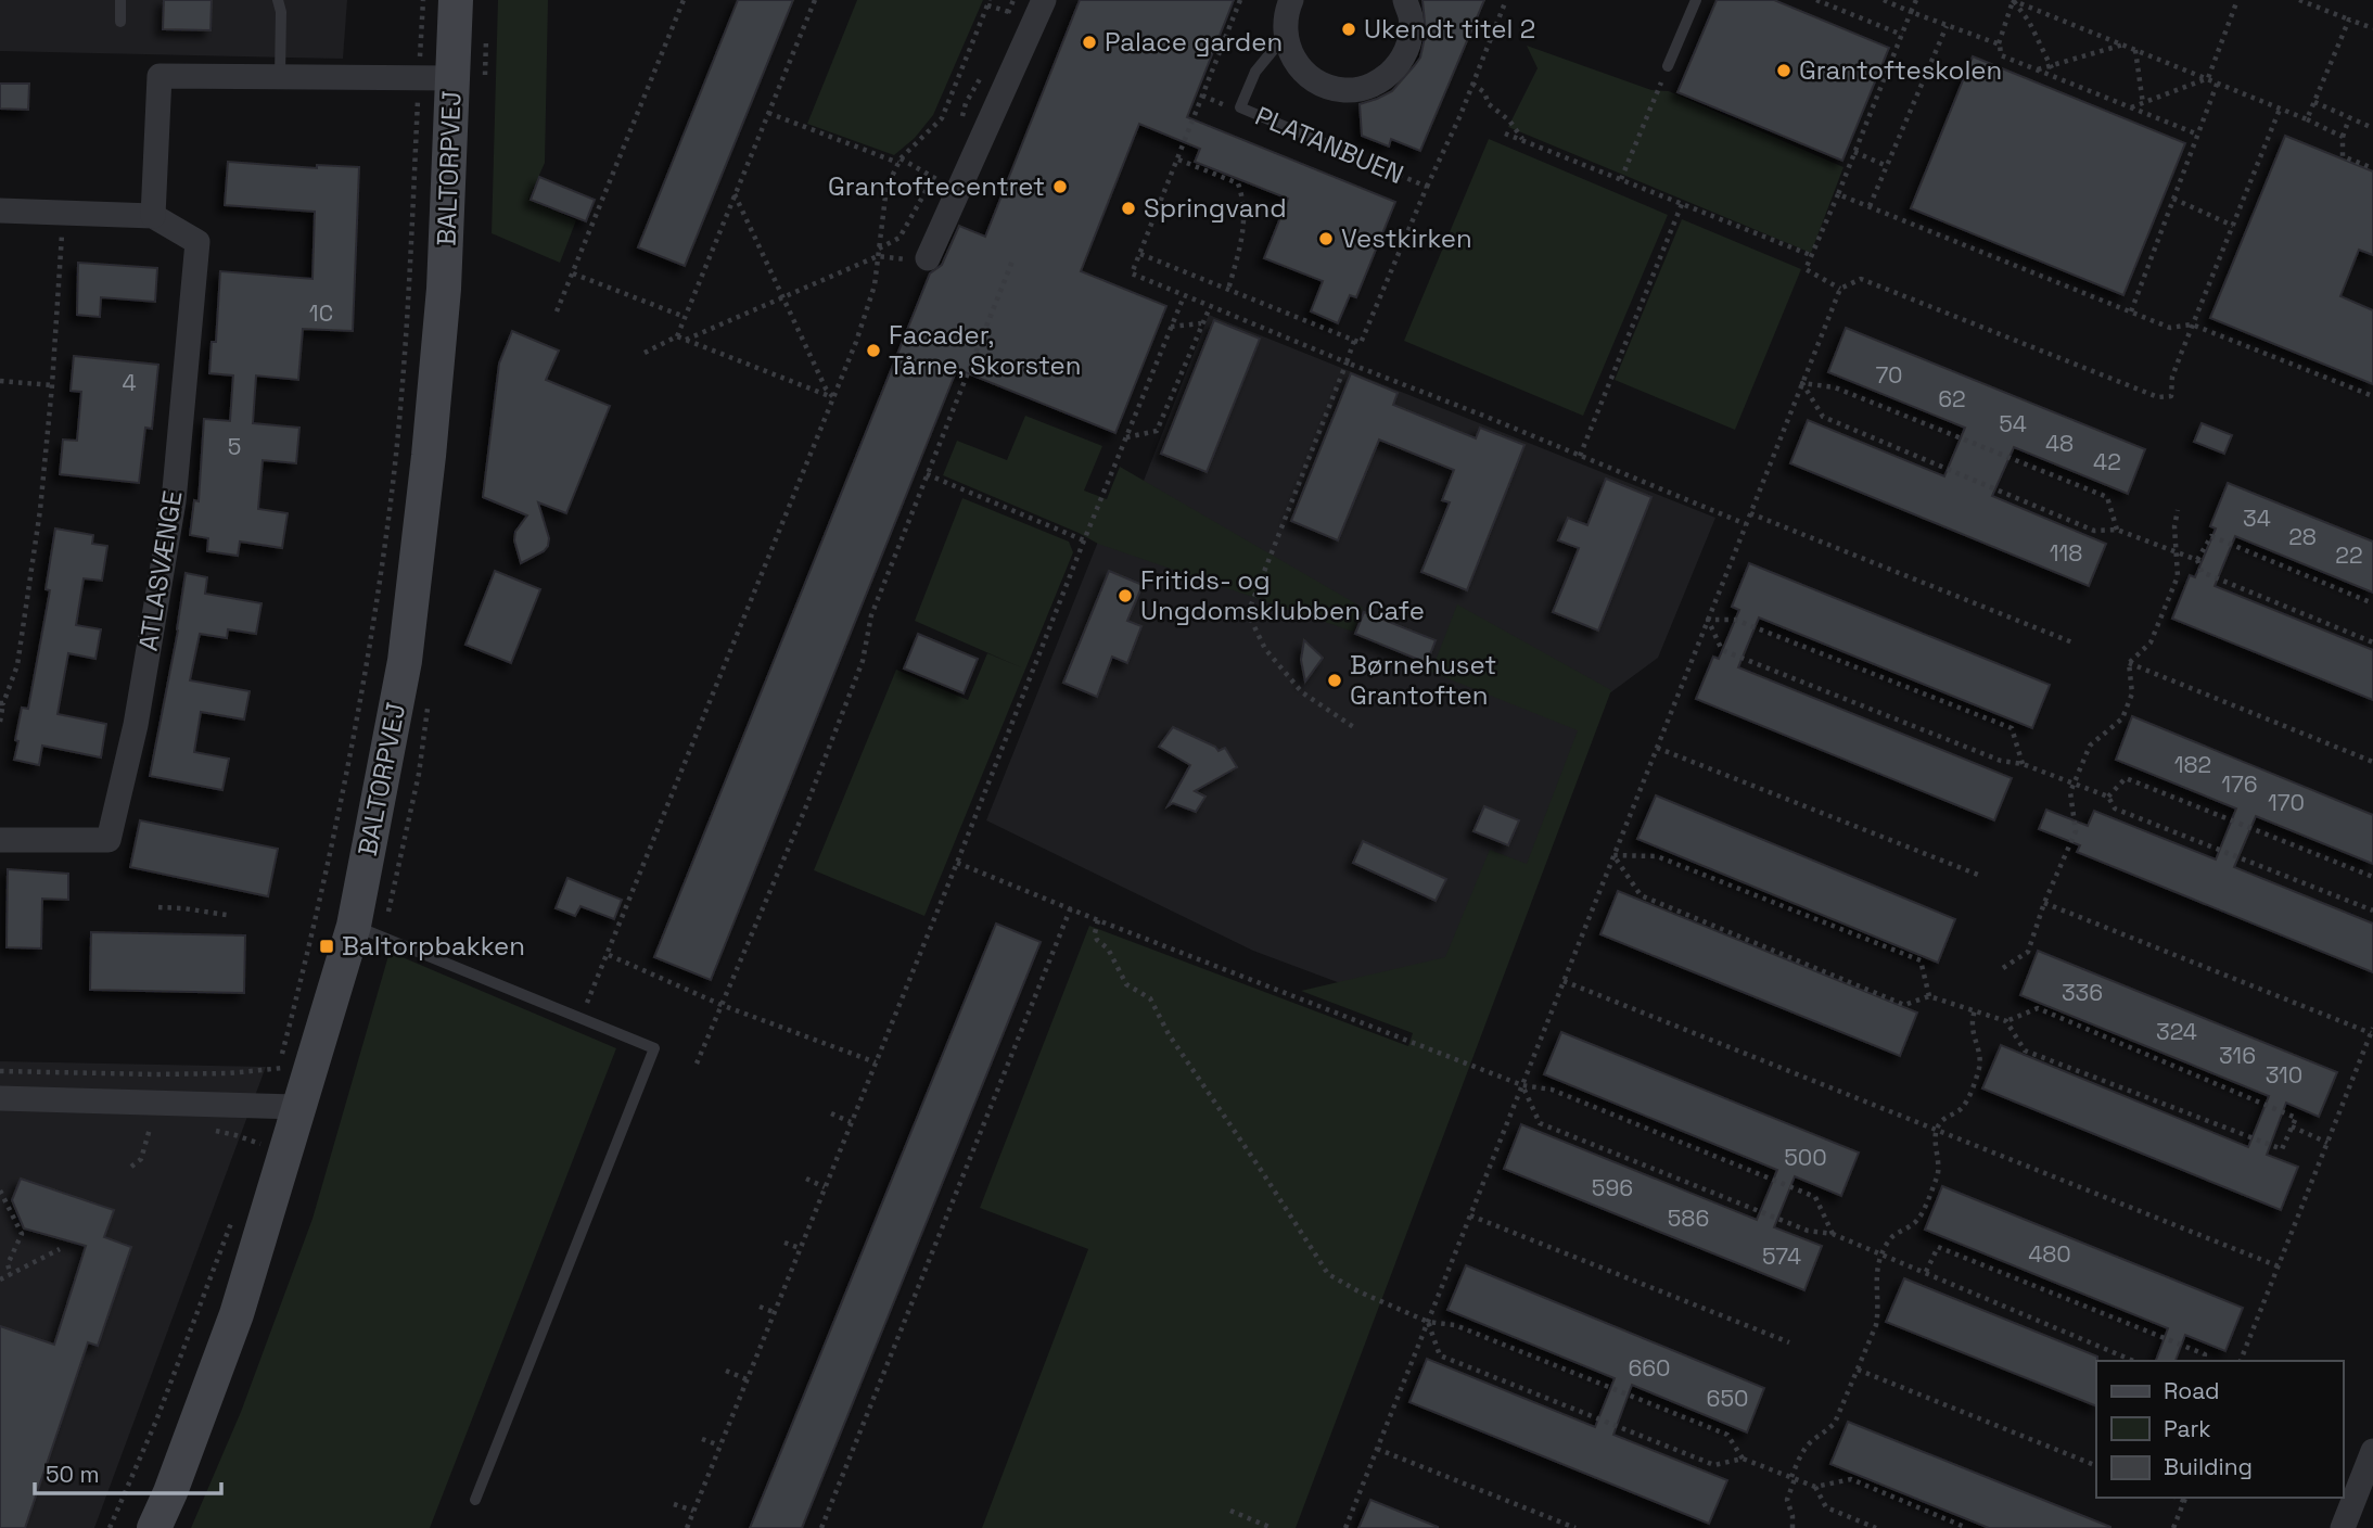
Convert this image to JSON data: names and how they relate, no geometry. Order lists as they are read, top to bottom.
{
  "streets": {
    "street": ["PLATANBUEN", "BALTORPVEJ", "ATLASVÆNGE"]
  },
  "places": {
    "other": [
      "Ukendt titel 2",
      "Palace garden",
      "Grantofteskolen",
      "Grantoftecentret",
      "Springvand",
      "Vestkirken",
      "Facader, Tårne, Skorsten",
      "Fritids- og Ungdomsklubben Cafe",
      "Børnehuset Grantoften"
    ],
    "transit": ["Baltorpbakken"]
  },
  "house_numbers": [
    "1C",
    "70",
    "4",
    "62",
    "54",
    "48",
    "5",
    "42",
    "34",
    "28",
    "118",
    "22",
    "182",
    "176",
    "170",
    "336",
    "324",
    "316",
    "310",
    "500",
    "596",
    "586",
    "480",
    "574",
    "660",
    "650"
  ],
  "legend": ["Road", "Park", "Building"],
  "scale_bar": "50 m"
}
